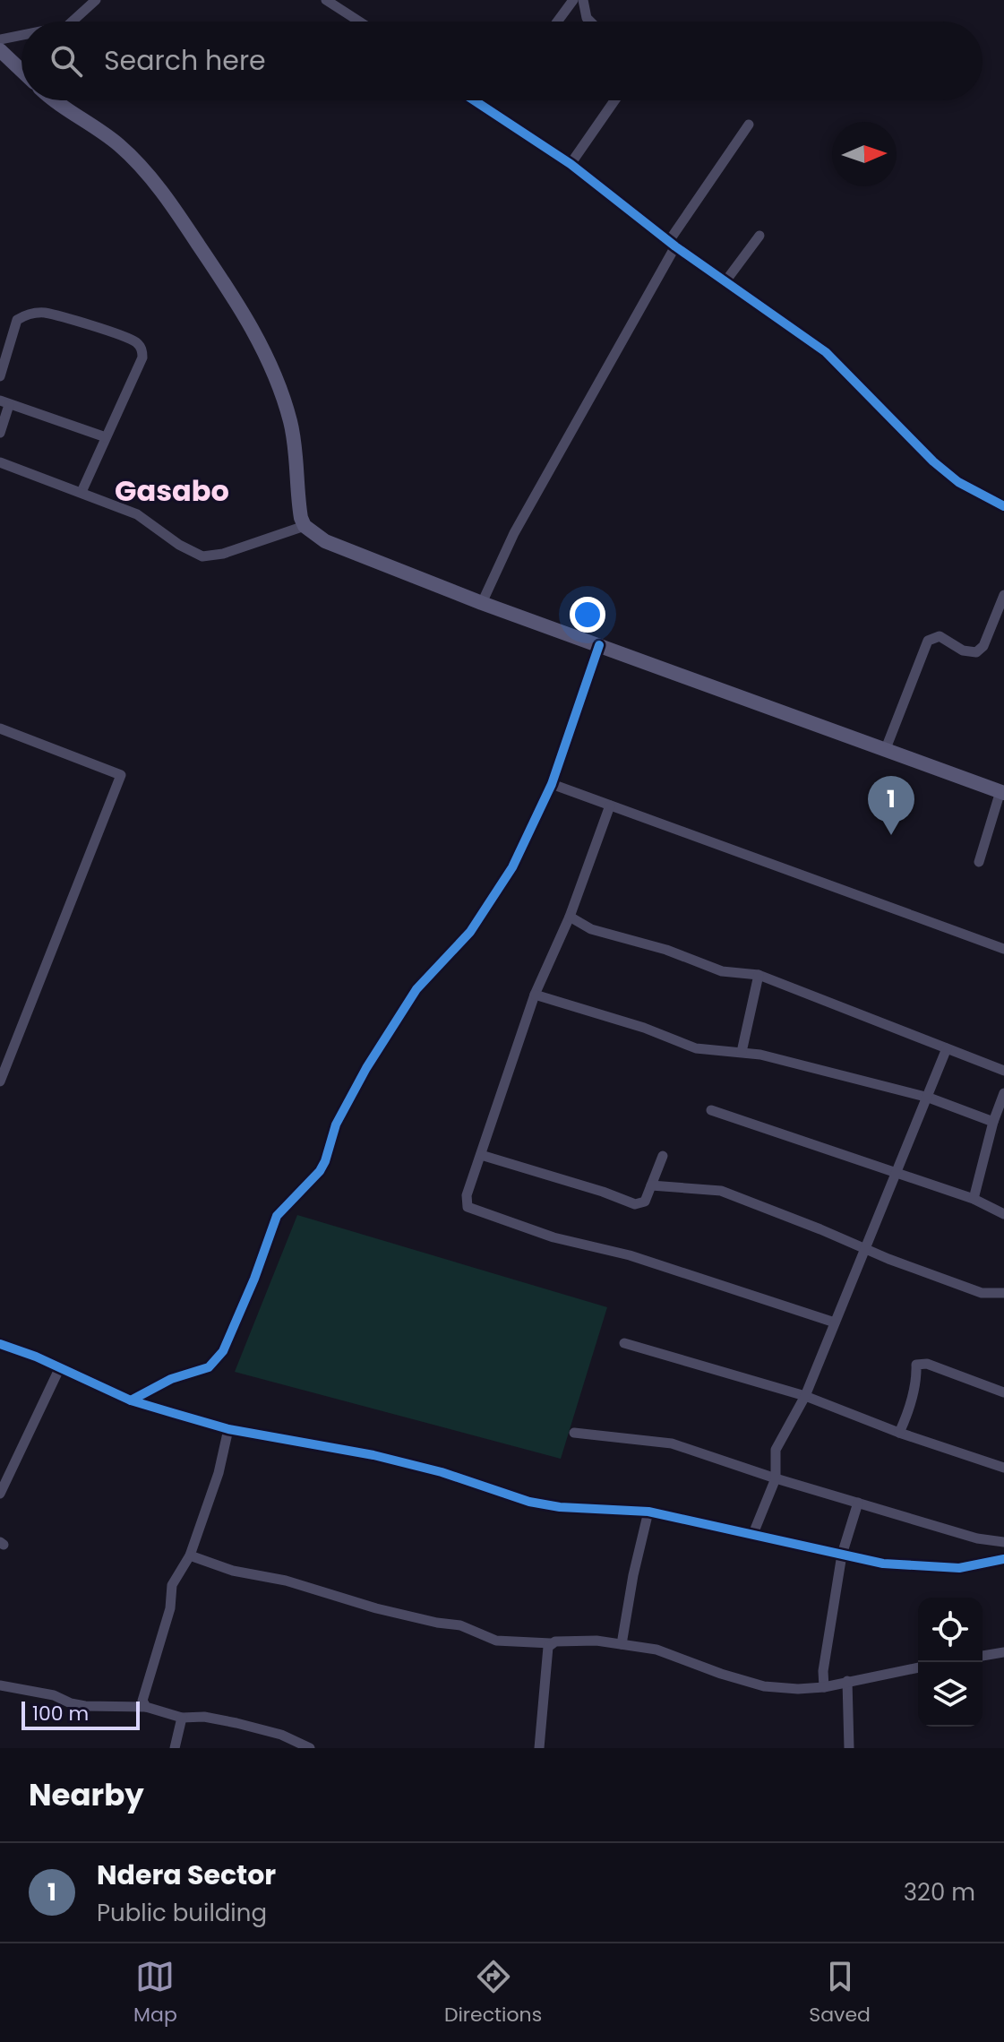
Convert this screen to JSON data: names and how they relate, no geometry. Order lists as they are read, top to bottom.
{
  "districts": ["Gasabo"],
  "scale_bar": "100 m",
  "north": "right",
  "page": {
    "search": "Search here",
    "pins": "1",
    "scale": "100 m",
    "heading": "Nearby",
    "list": [
      {
        "mark": "1",
        "name": "Ndera Sector",
        "note": "Public building",
        "value": "320 m"
      }
    ],
    "nav": ["Map", "Directions", "Saved"]
  }
}
